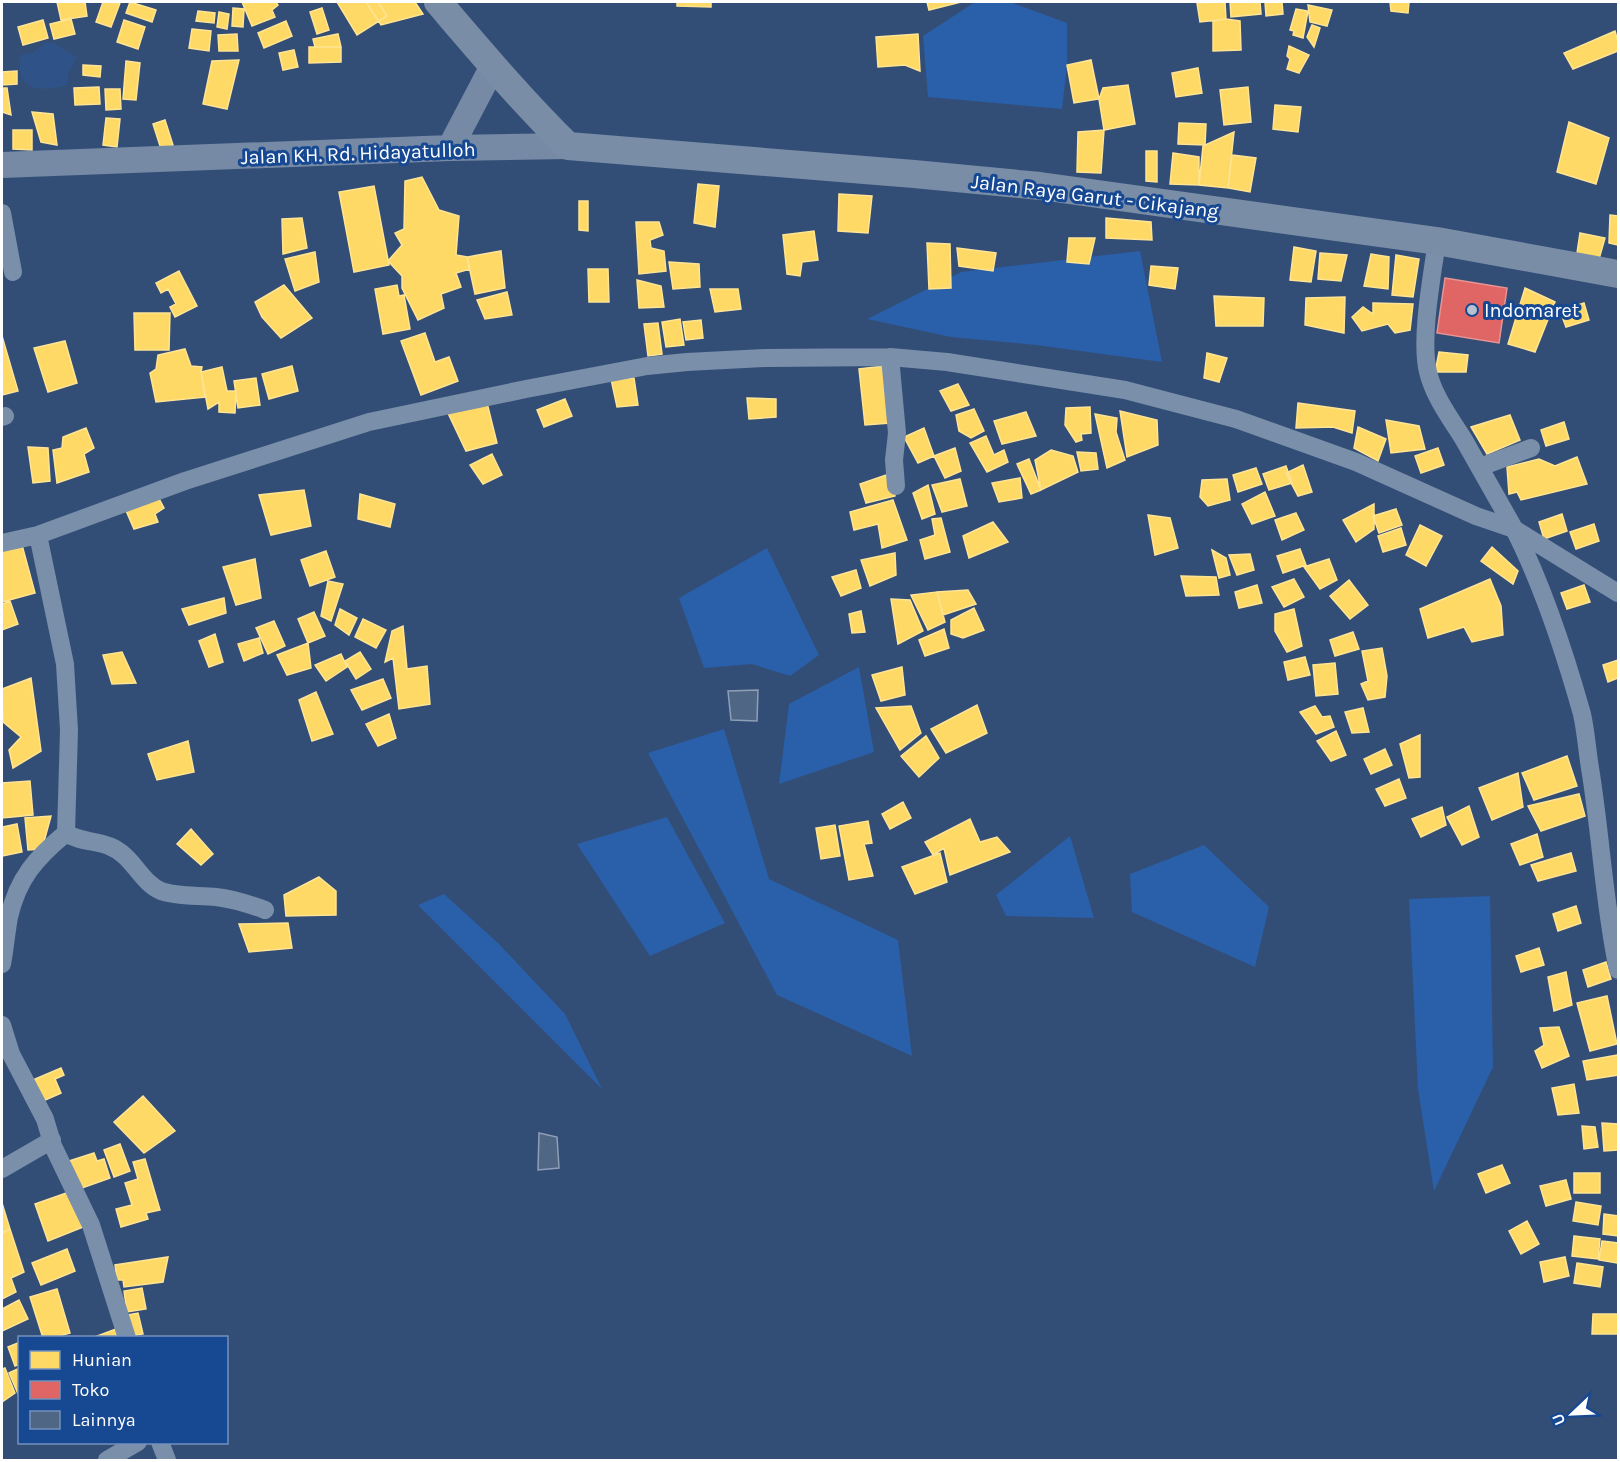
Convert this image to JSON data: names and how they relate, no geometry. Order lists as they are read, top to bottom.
{
  "streets": {
    "main road": ["Jalan KH. Rd. Hidayatulloh", "Jalan Raya Garut - Cikajang"]
  },
  "crossings": [
    ["Jalan KH. Rd. Hidayatulloh", "Jalan Raya Garut - Cikajang"]
  ],
  "places": ["Indomaret"],
  "legend": ["Hunian", "Toko", "Lainnya"],
  "north": "bottom left"
}
